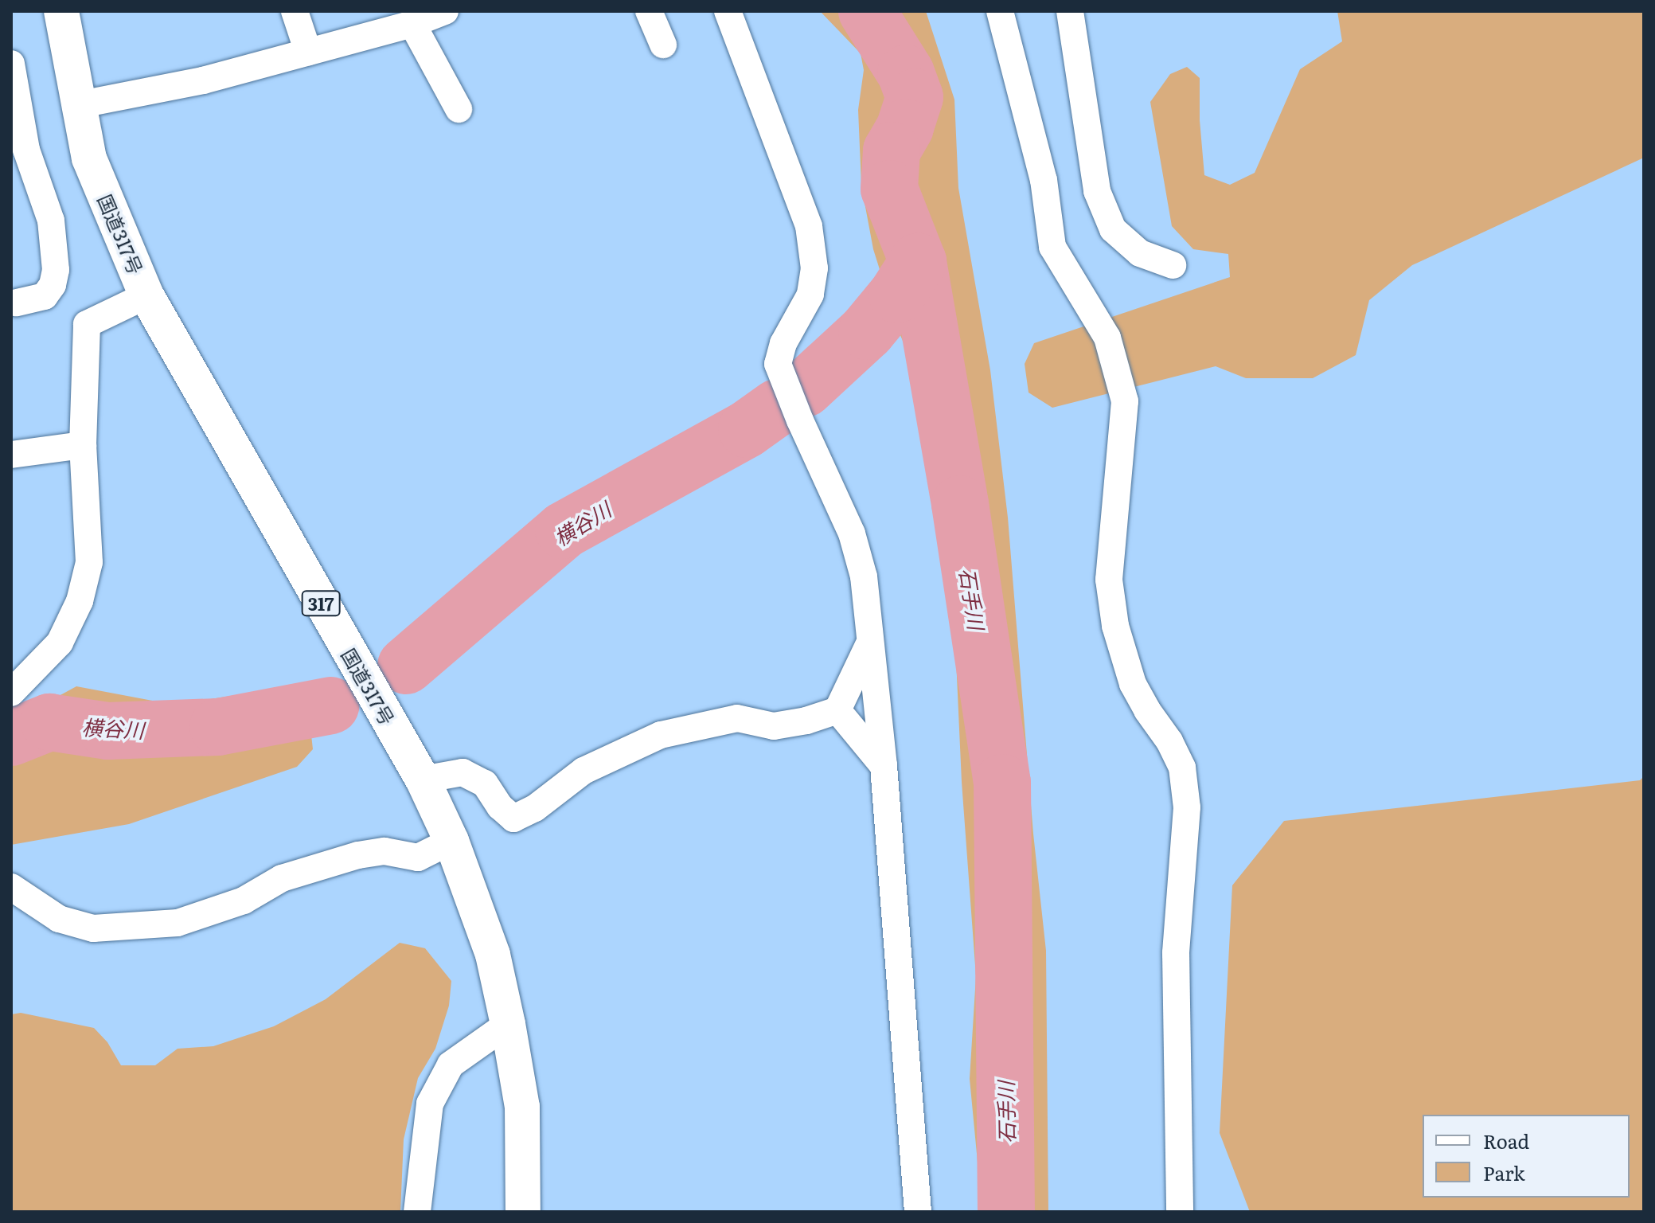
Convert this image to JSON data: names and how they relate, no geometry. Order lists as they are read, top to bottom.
{
  "streets": {
    "highway": ["国道317号", "317"]
  },
  "water": ["横谷川", "石手川"],
  "legend": ["Road", "Park"]
}
